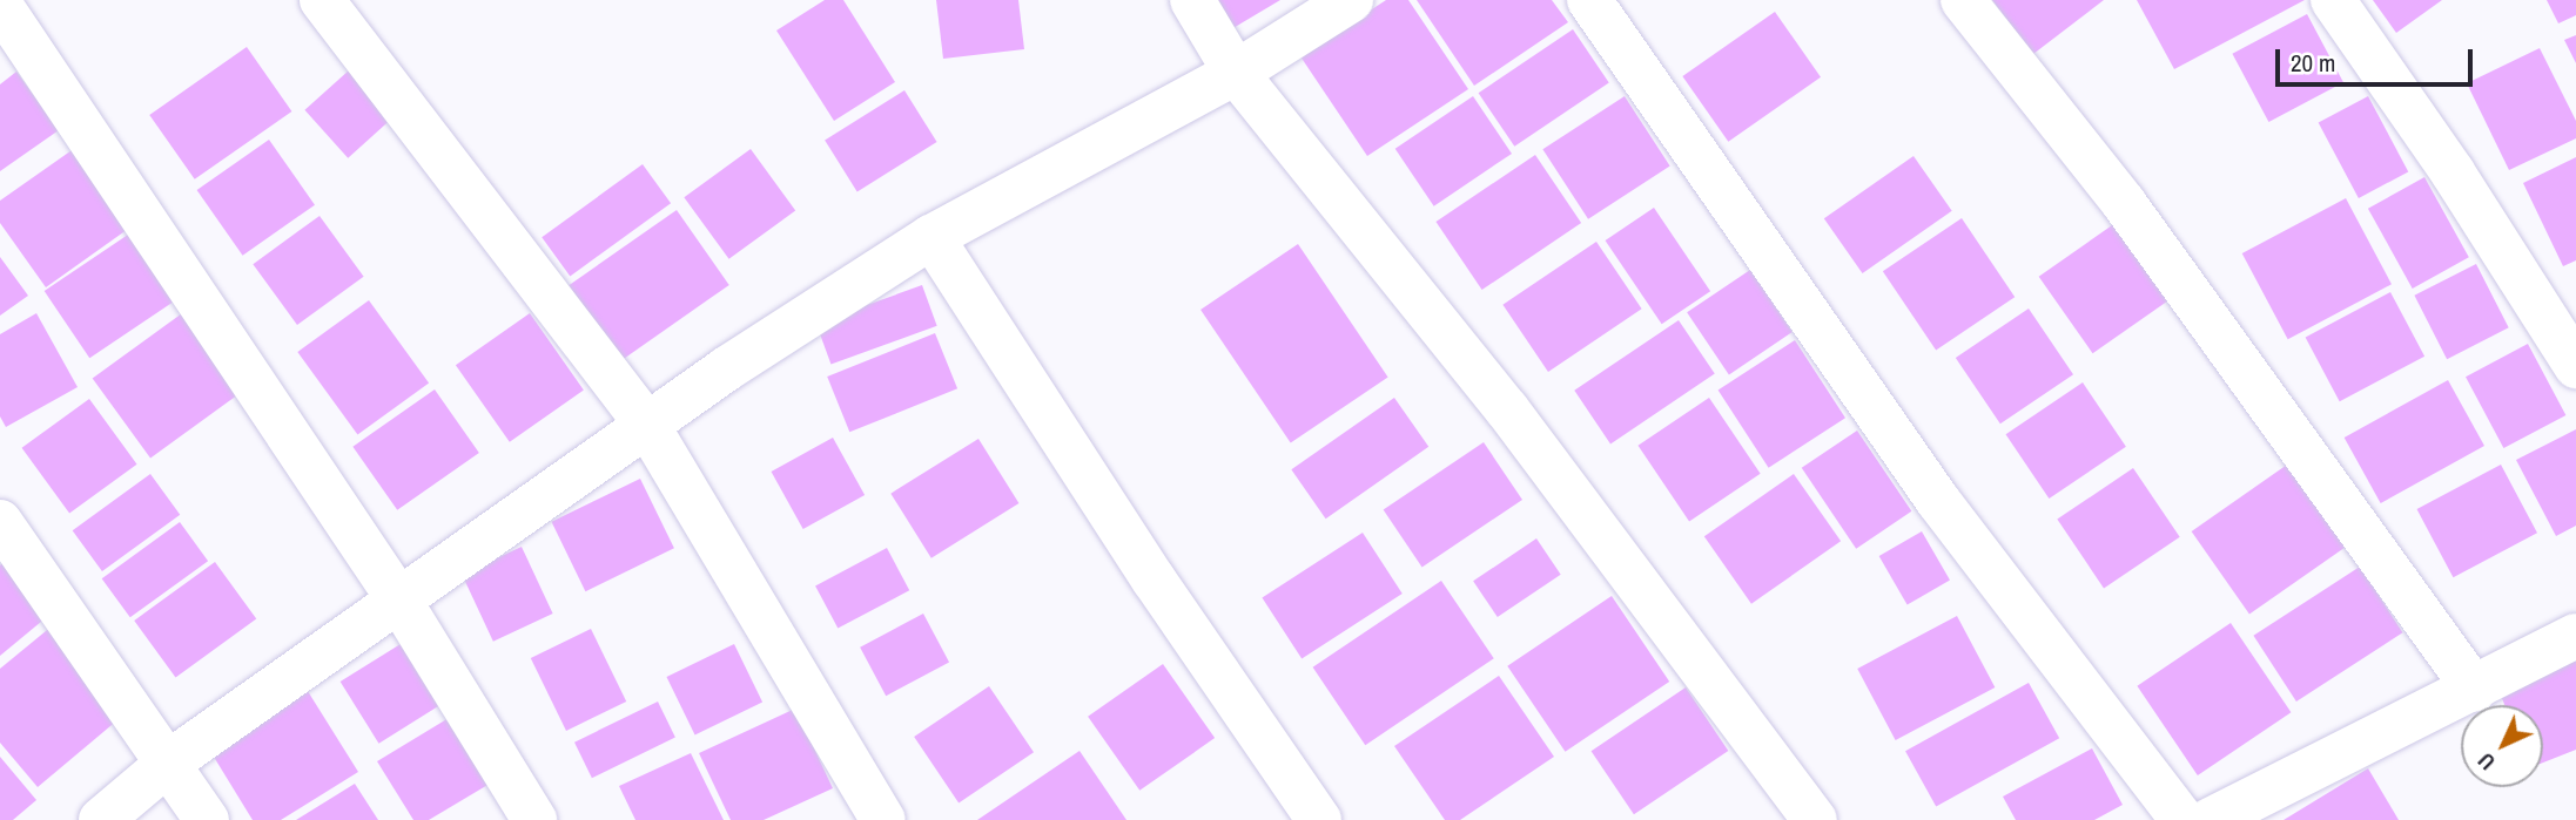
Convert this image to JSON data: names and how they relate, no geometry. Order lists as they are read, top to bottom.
{
  "scale_bar": "20 m",
  "north": "bottom left"
}
